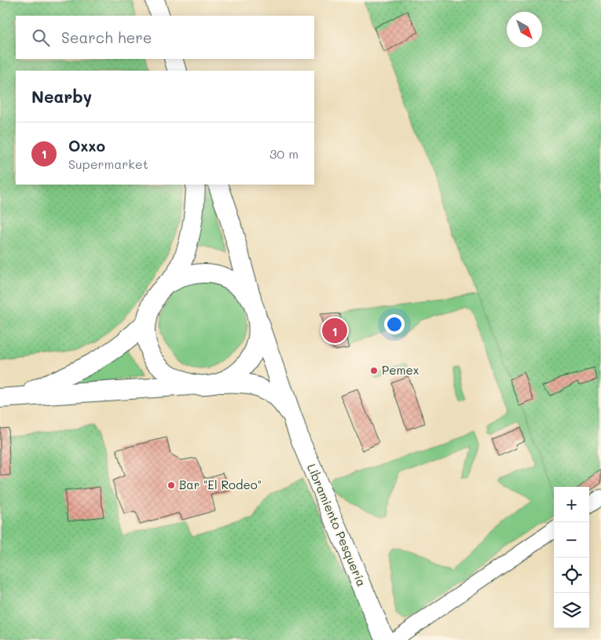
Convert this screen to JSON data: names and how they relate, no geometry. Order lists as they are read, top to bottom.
{
  "streets": {
    "main road": ["Libramiento Pesquería"]
  },
  "places": ["Pemex", "Bar \"El Rodeo\""],
  "north": "bottom right",
  "page": {
    "search": "Search here",
    "heading": "Nearby",
    "list": [
      {
        "mark": "1",
        "name": "Oxxo",
        "note": "Supermarket",
        "value": "30 m"
      }
    ],
    "pins": "1",
    "map_buttons": ["+", "−"]
  }
}
